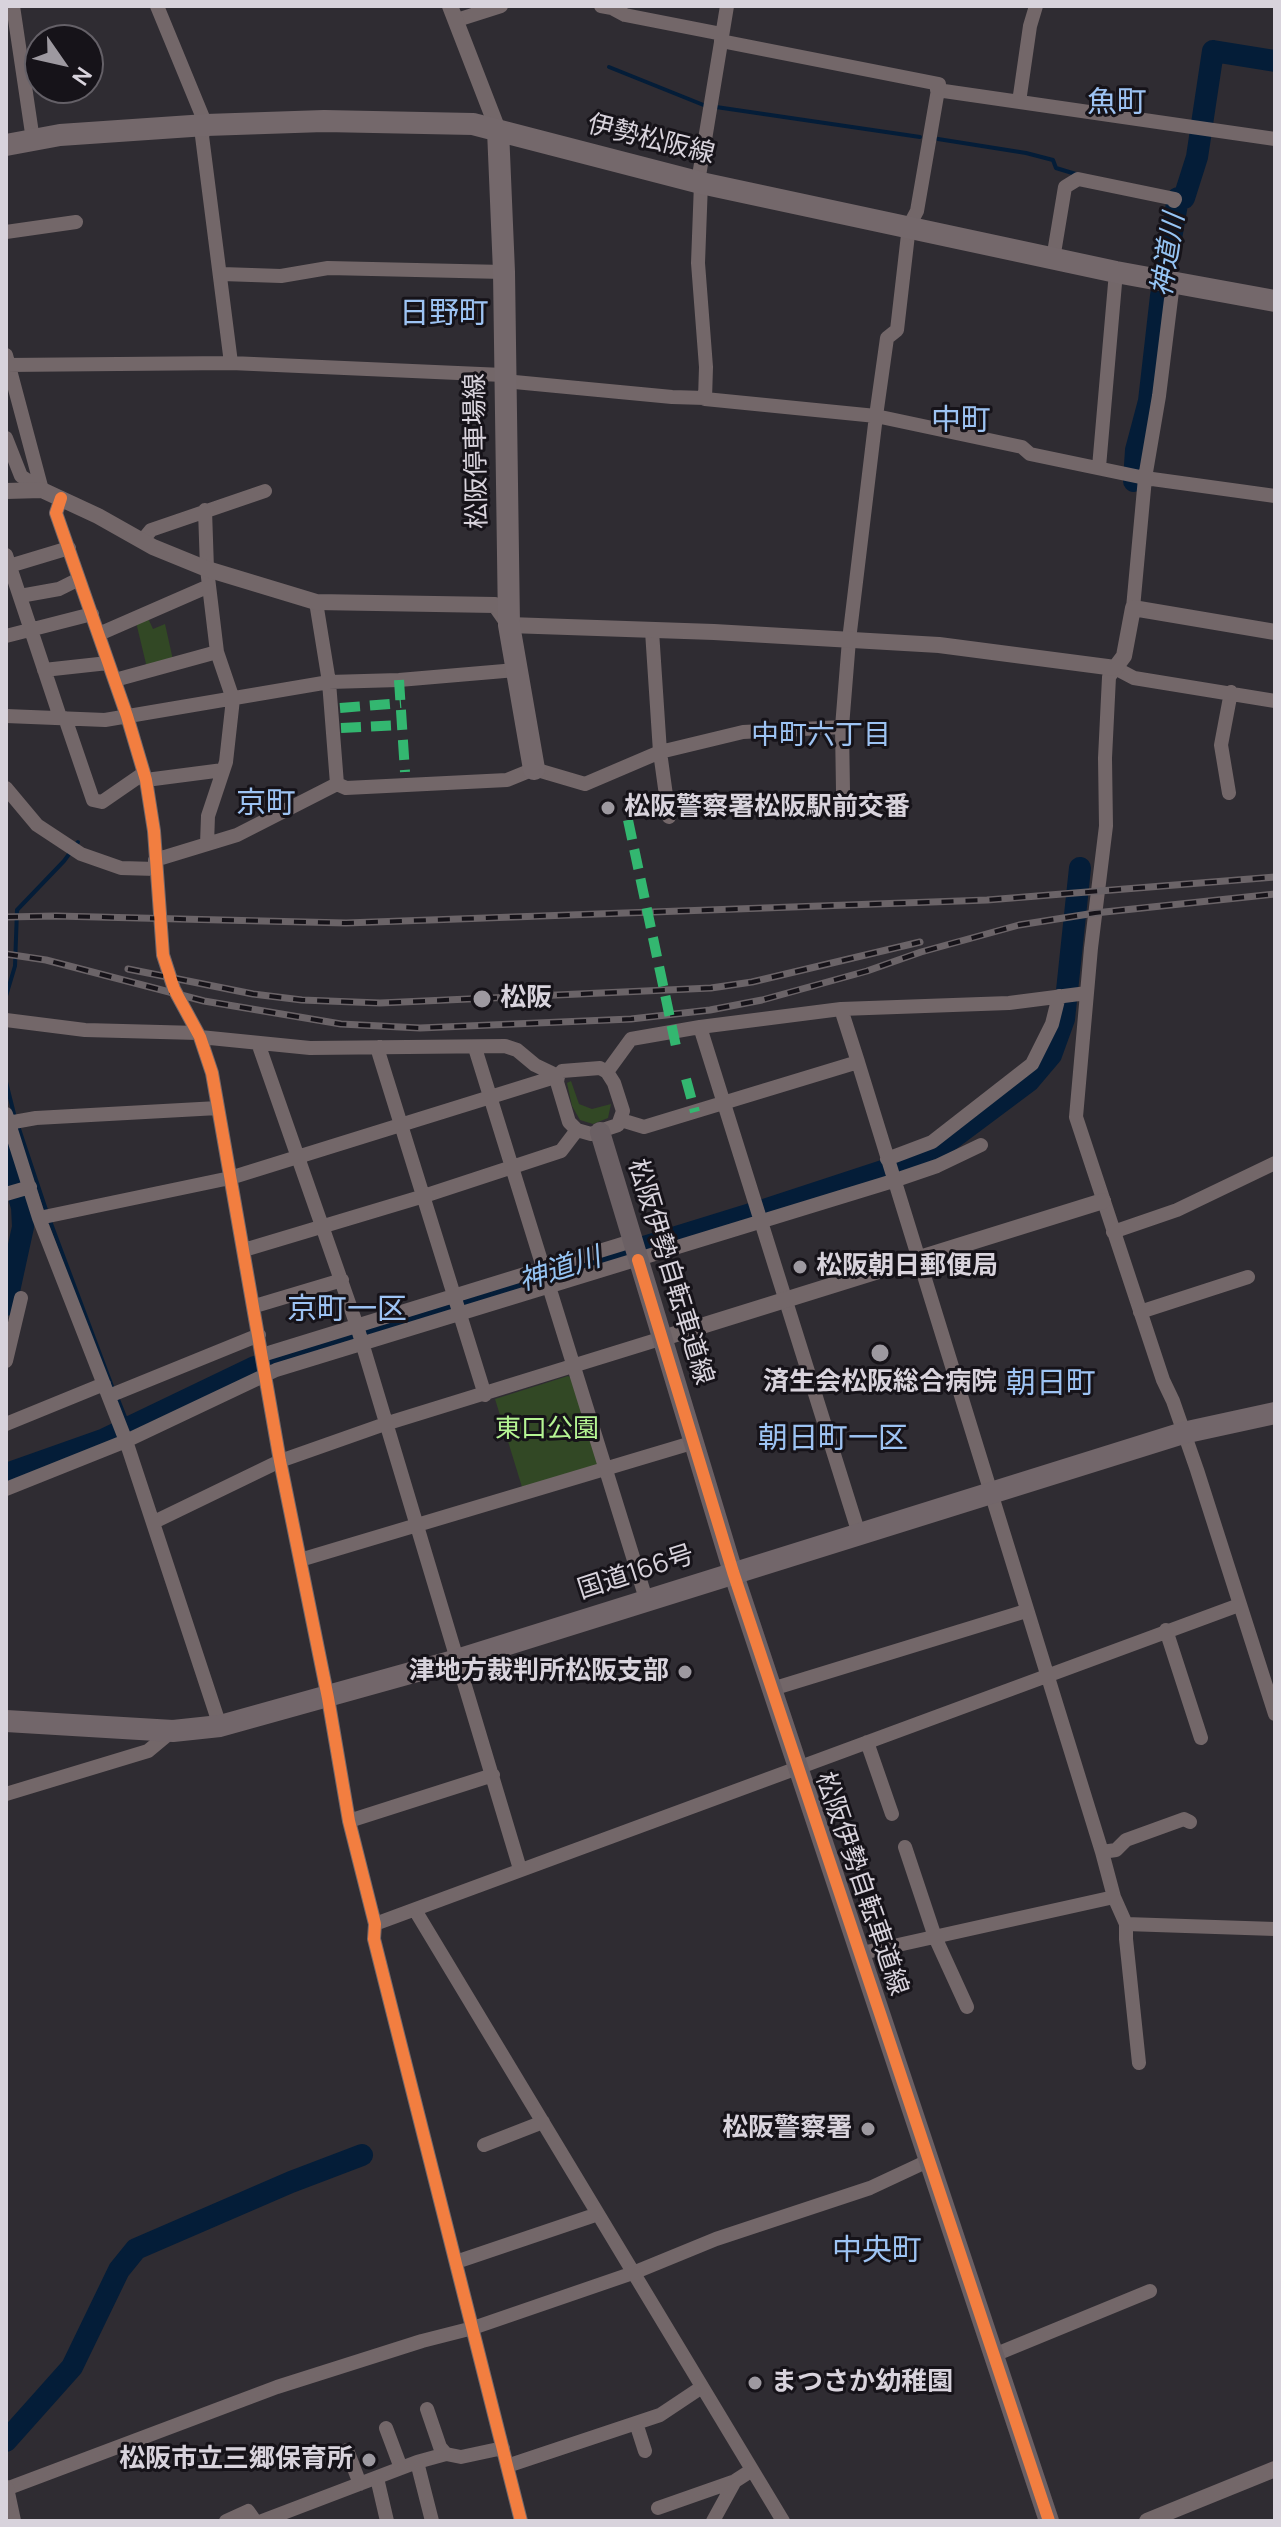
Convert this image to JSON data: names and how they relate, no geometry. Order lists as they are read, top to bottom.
{
  "streets": {
    "highway": ["国道166号"],
    "main road": ["伊勢松阪線", "松阪停車場線", "松阪伊勢自転車道線"]
  },
  "crossings": [
    ["伊勢松阪線", "松阪停車場線"],
    ["松阪伊勢自転車道線", "国道166号"]
  ],
  "districts": [
    "魚町",
    "日野町",
    "中町",
    "中町六丁目",
    "京町",
    "京町一区",
    "朝日町",
    "朝日町一区",
    "中央町"
  ],
  "water": ["神道川"],
  "parks": ["東口公園"],
  "places": [
    "松阪警察署松阪駅前交番",
    "松阪",
    "松阪朝日郵便局",
    "済生会松阪総合病院",
    "津地方裁判所松阪支部",
    "松阪警察署",
    "まつさか幼稚園",
    "松阪市立三郷保育所"
  ],
  "north": "bottom right"
}
